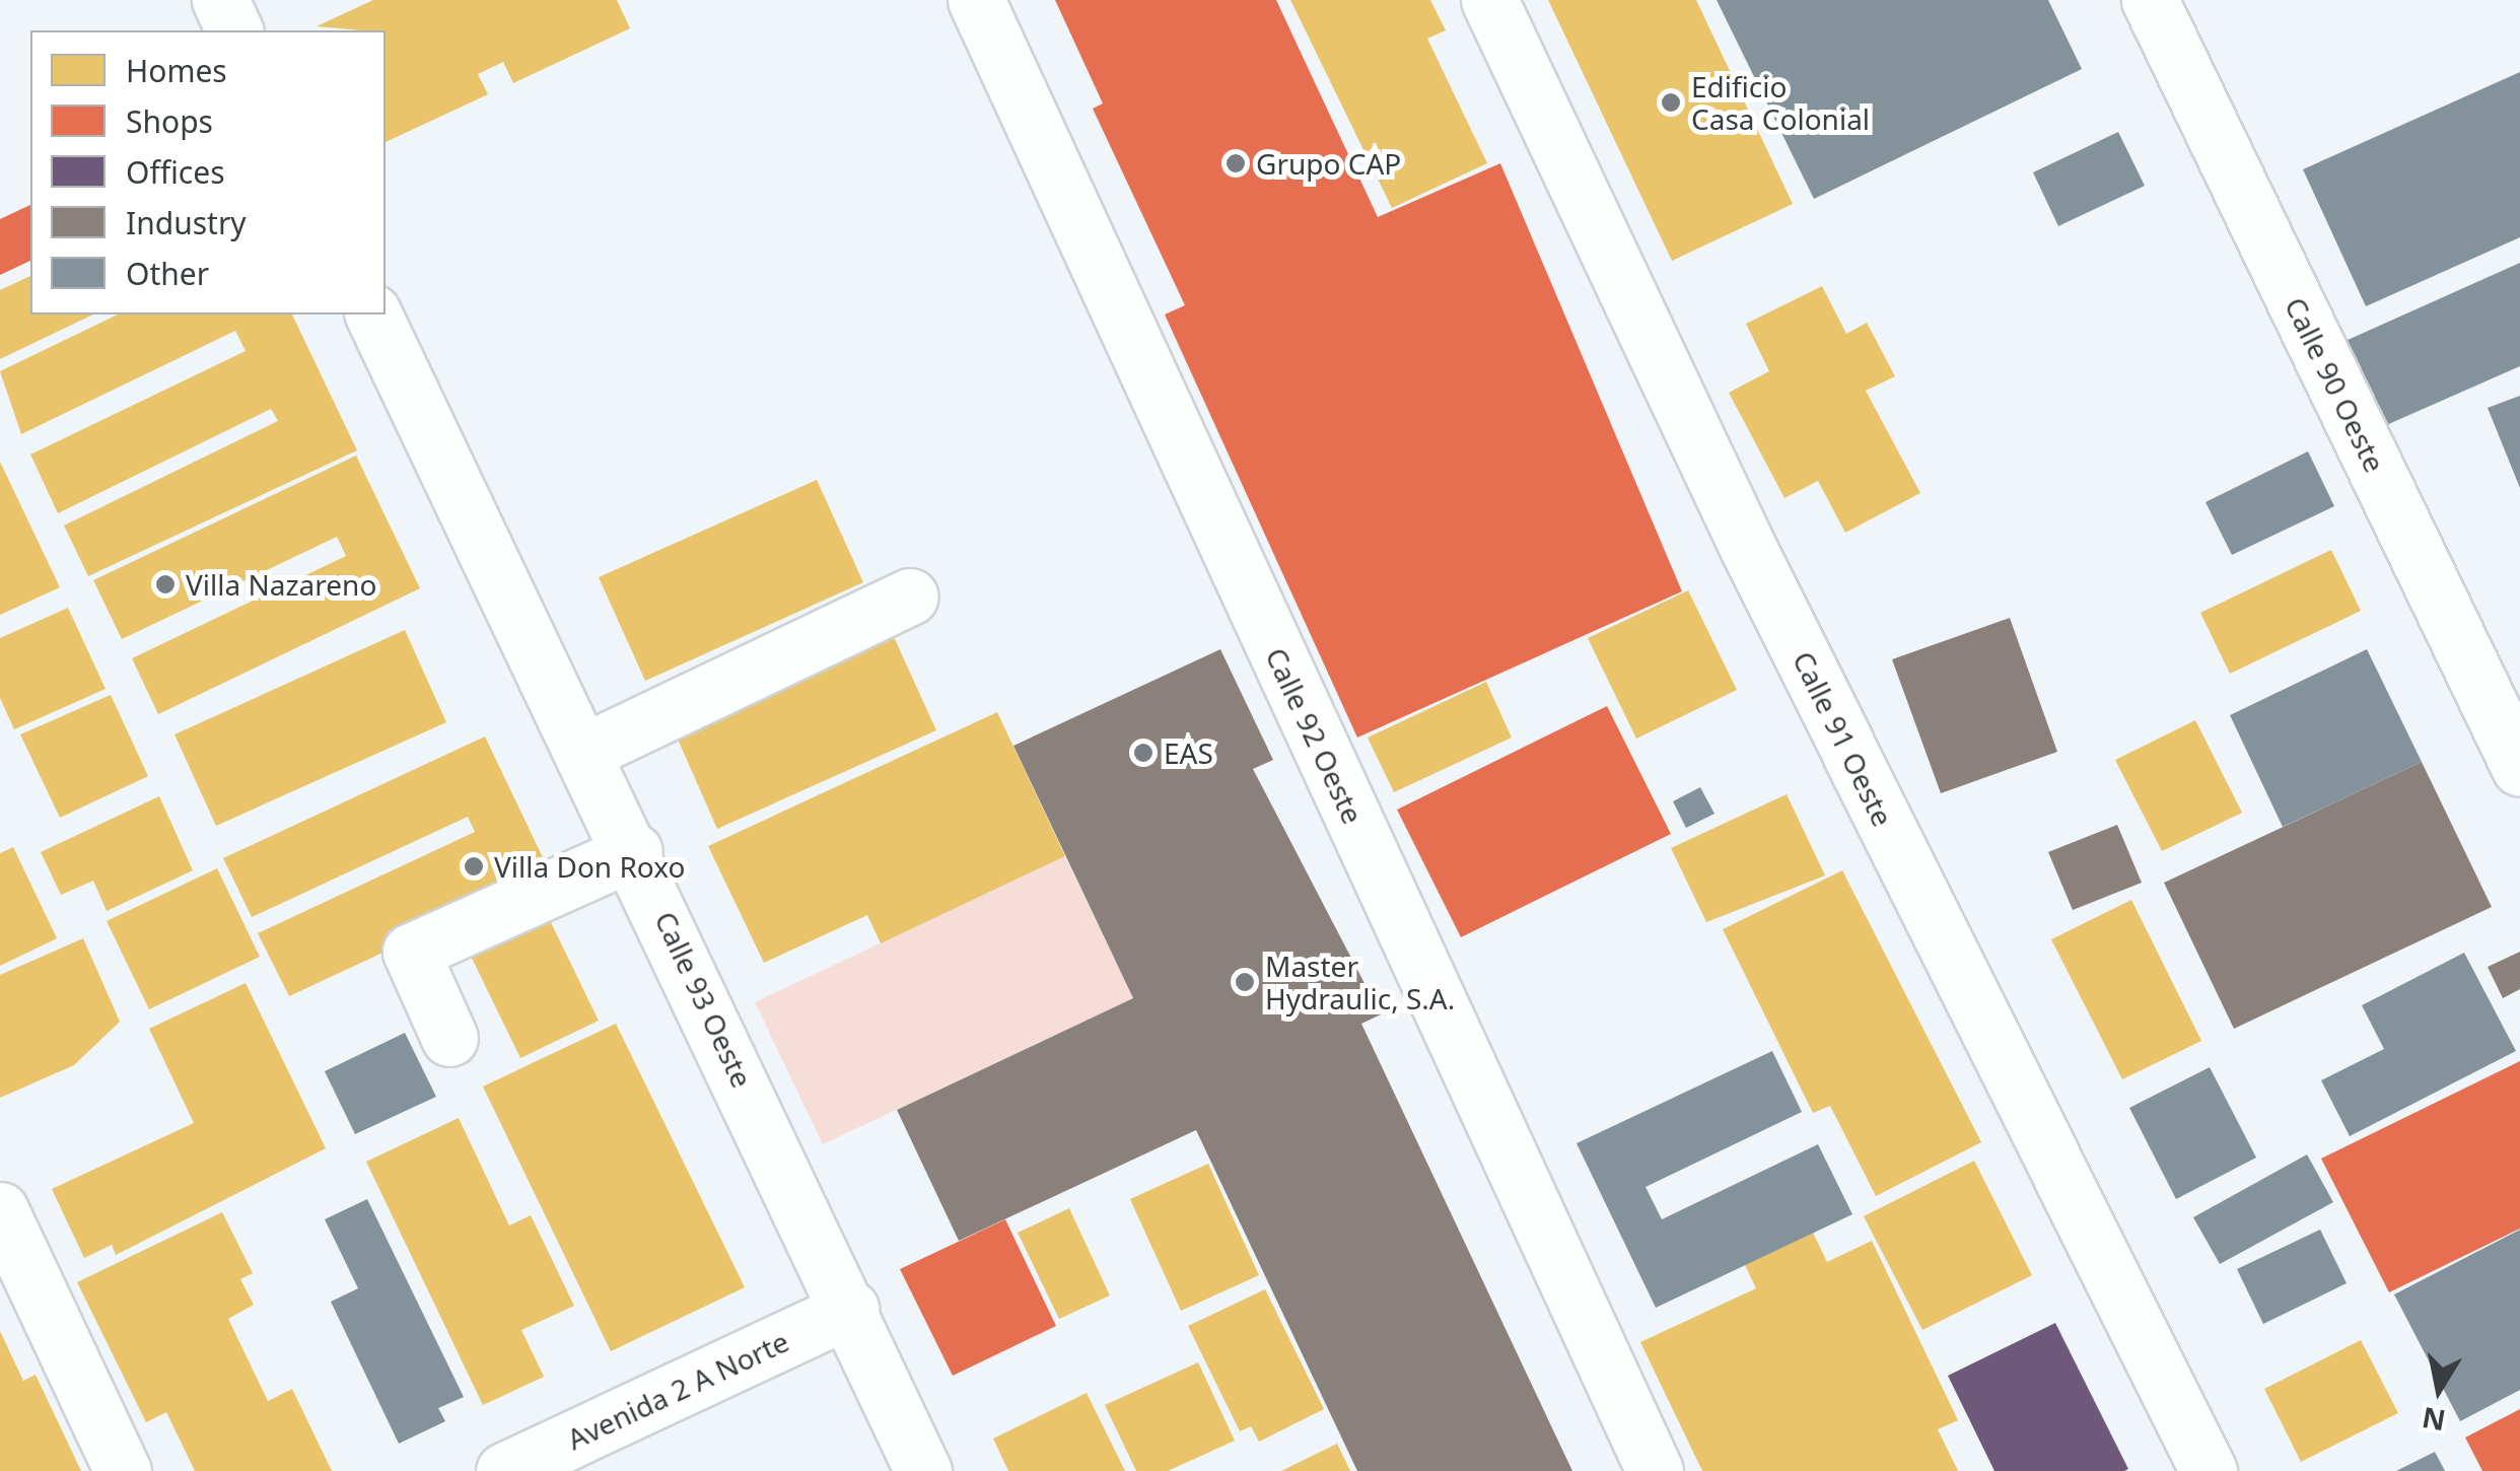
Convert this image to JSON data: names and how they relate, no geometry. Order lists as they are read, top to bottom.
{
  "streets": {
    "street": [
      "Calle 90 Oeste",
      "Calle 92 Oeste",
      "Calle 91 Oeste",
      "Calle 93 Oeste",
      "Avenida 2 A Norte"
    ]
  },
  "crossings": [
    ["Calle 93 Oeste", "Avenida 2 A Norte"]
  ],
  "places": [
    "Edificio Casa Colonial",
    "Grupo CAP",
    "Villa Nazareno",
    "EAS",
    "Villa Don Roxo",
    "Master Hydraulic, S.A."
  ],
  "legend": [
    "Homes",
    "Shops",
    "Offices",
    "Industry",
    "Other"
  ],
  "north": "bottom"
}
